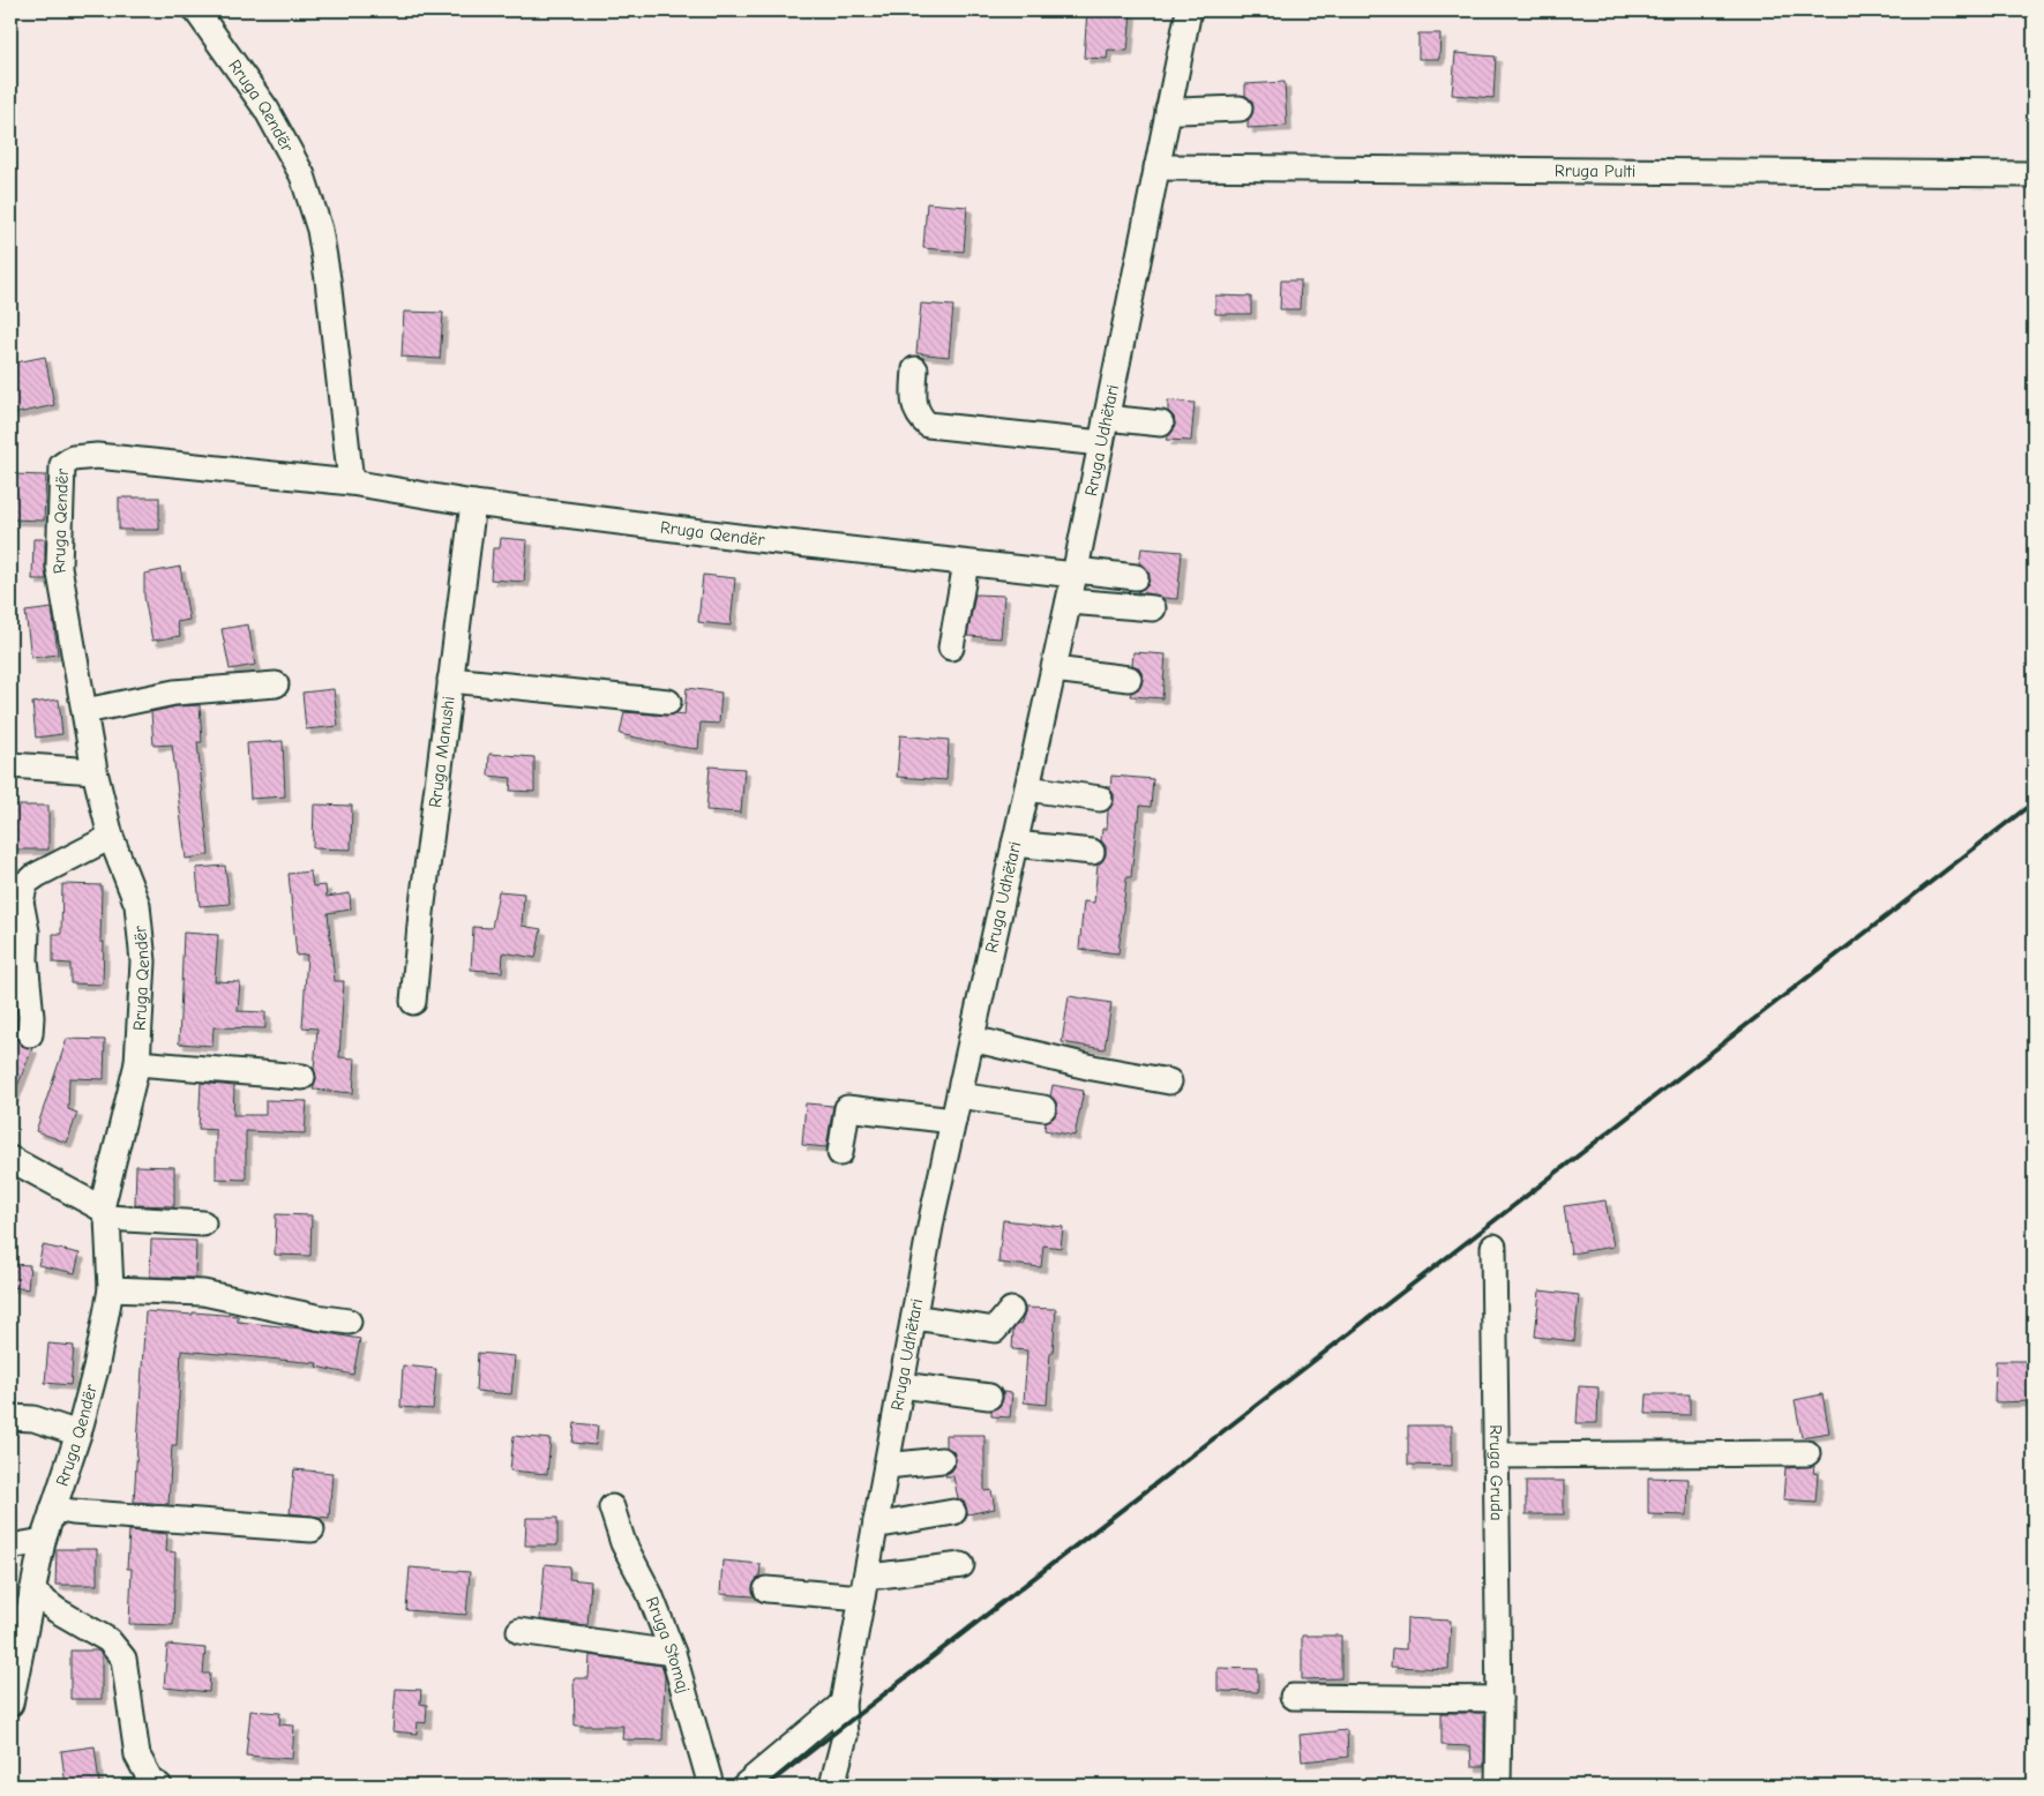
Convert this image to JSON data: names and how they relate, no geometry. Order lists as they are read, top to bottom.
{
  "streets": {
    "street": [
      "Rruga Qendër",
      "Rruga Pulti",
      "Rruga Udhëtari",
      "Rruga Manushi",
      "Rruga Gruda",
      "Rruga Stomaj"
    ]
  },
  "crossings": [
    ["Rruga Qendër", "Rruga Udhëtari"],
    ["Rruga Qendër", "Rruga Manushi"],
    ["Rruga Pulti", "Rruga Udhëtari"]
  ]
}
